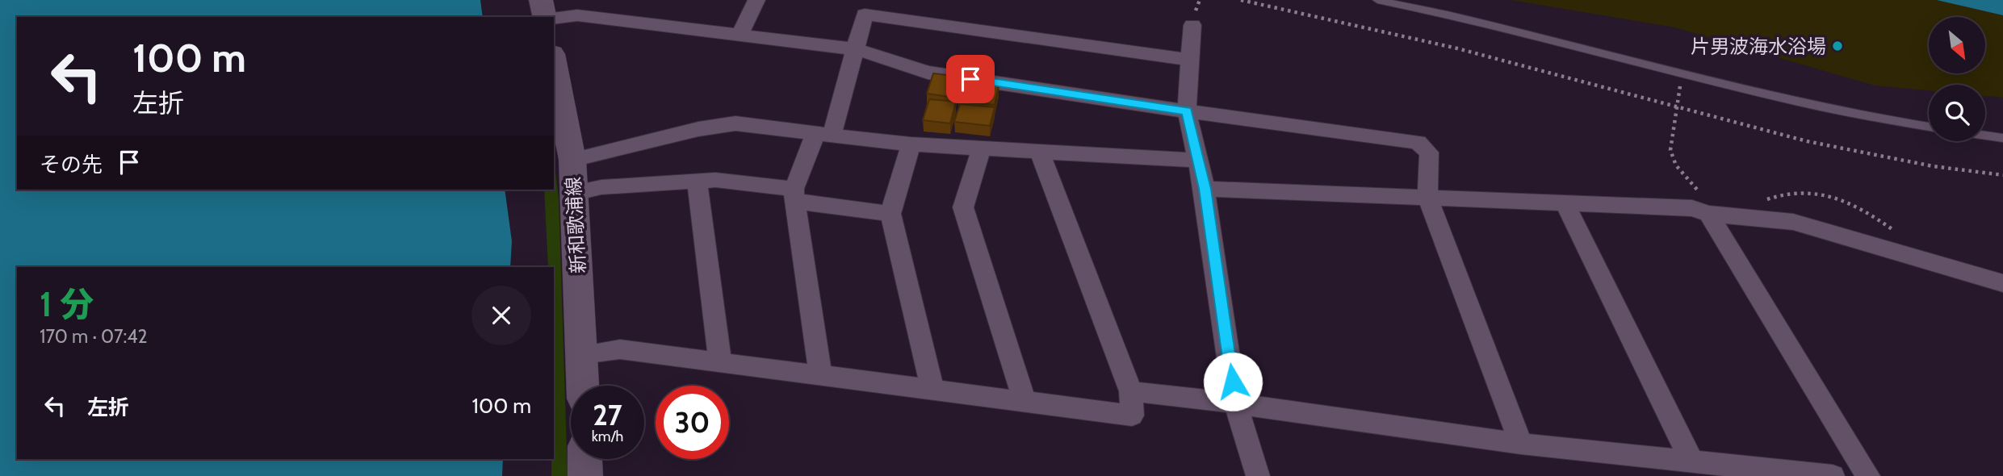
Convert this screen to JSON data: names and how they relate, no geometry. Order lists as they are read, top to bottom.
{
  "streets": {
    "main road": ["新和歌浦線"]
  },
  "places": ["片男波海水浴場"],
  "north": "bottom right",
  "page": {
    "turn": ["100 m", "左折"],
    "then": "その先",
    "heading": ["1 分", "170 m · 07:42"],
    "list": [
      {
        "name": "左折",
        "value": "100 m"
      }
    ],
    "speed": "27 km/h",
    "limit": "30"
  }
}
